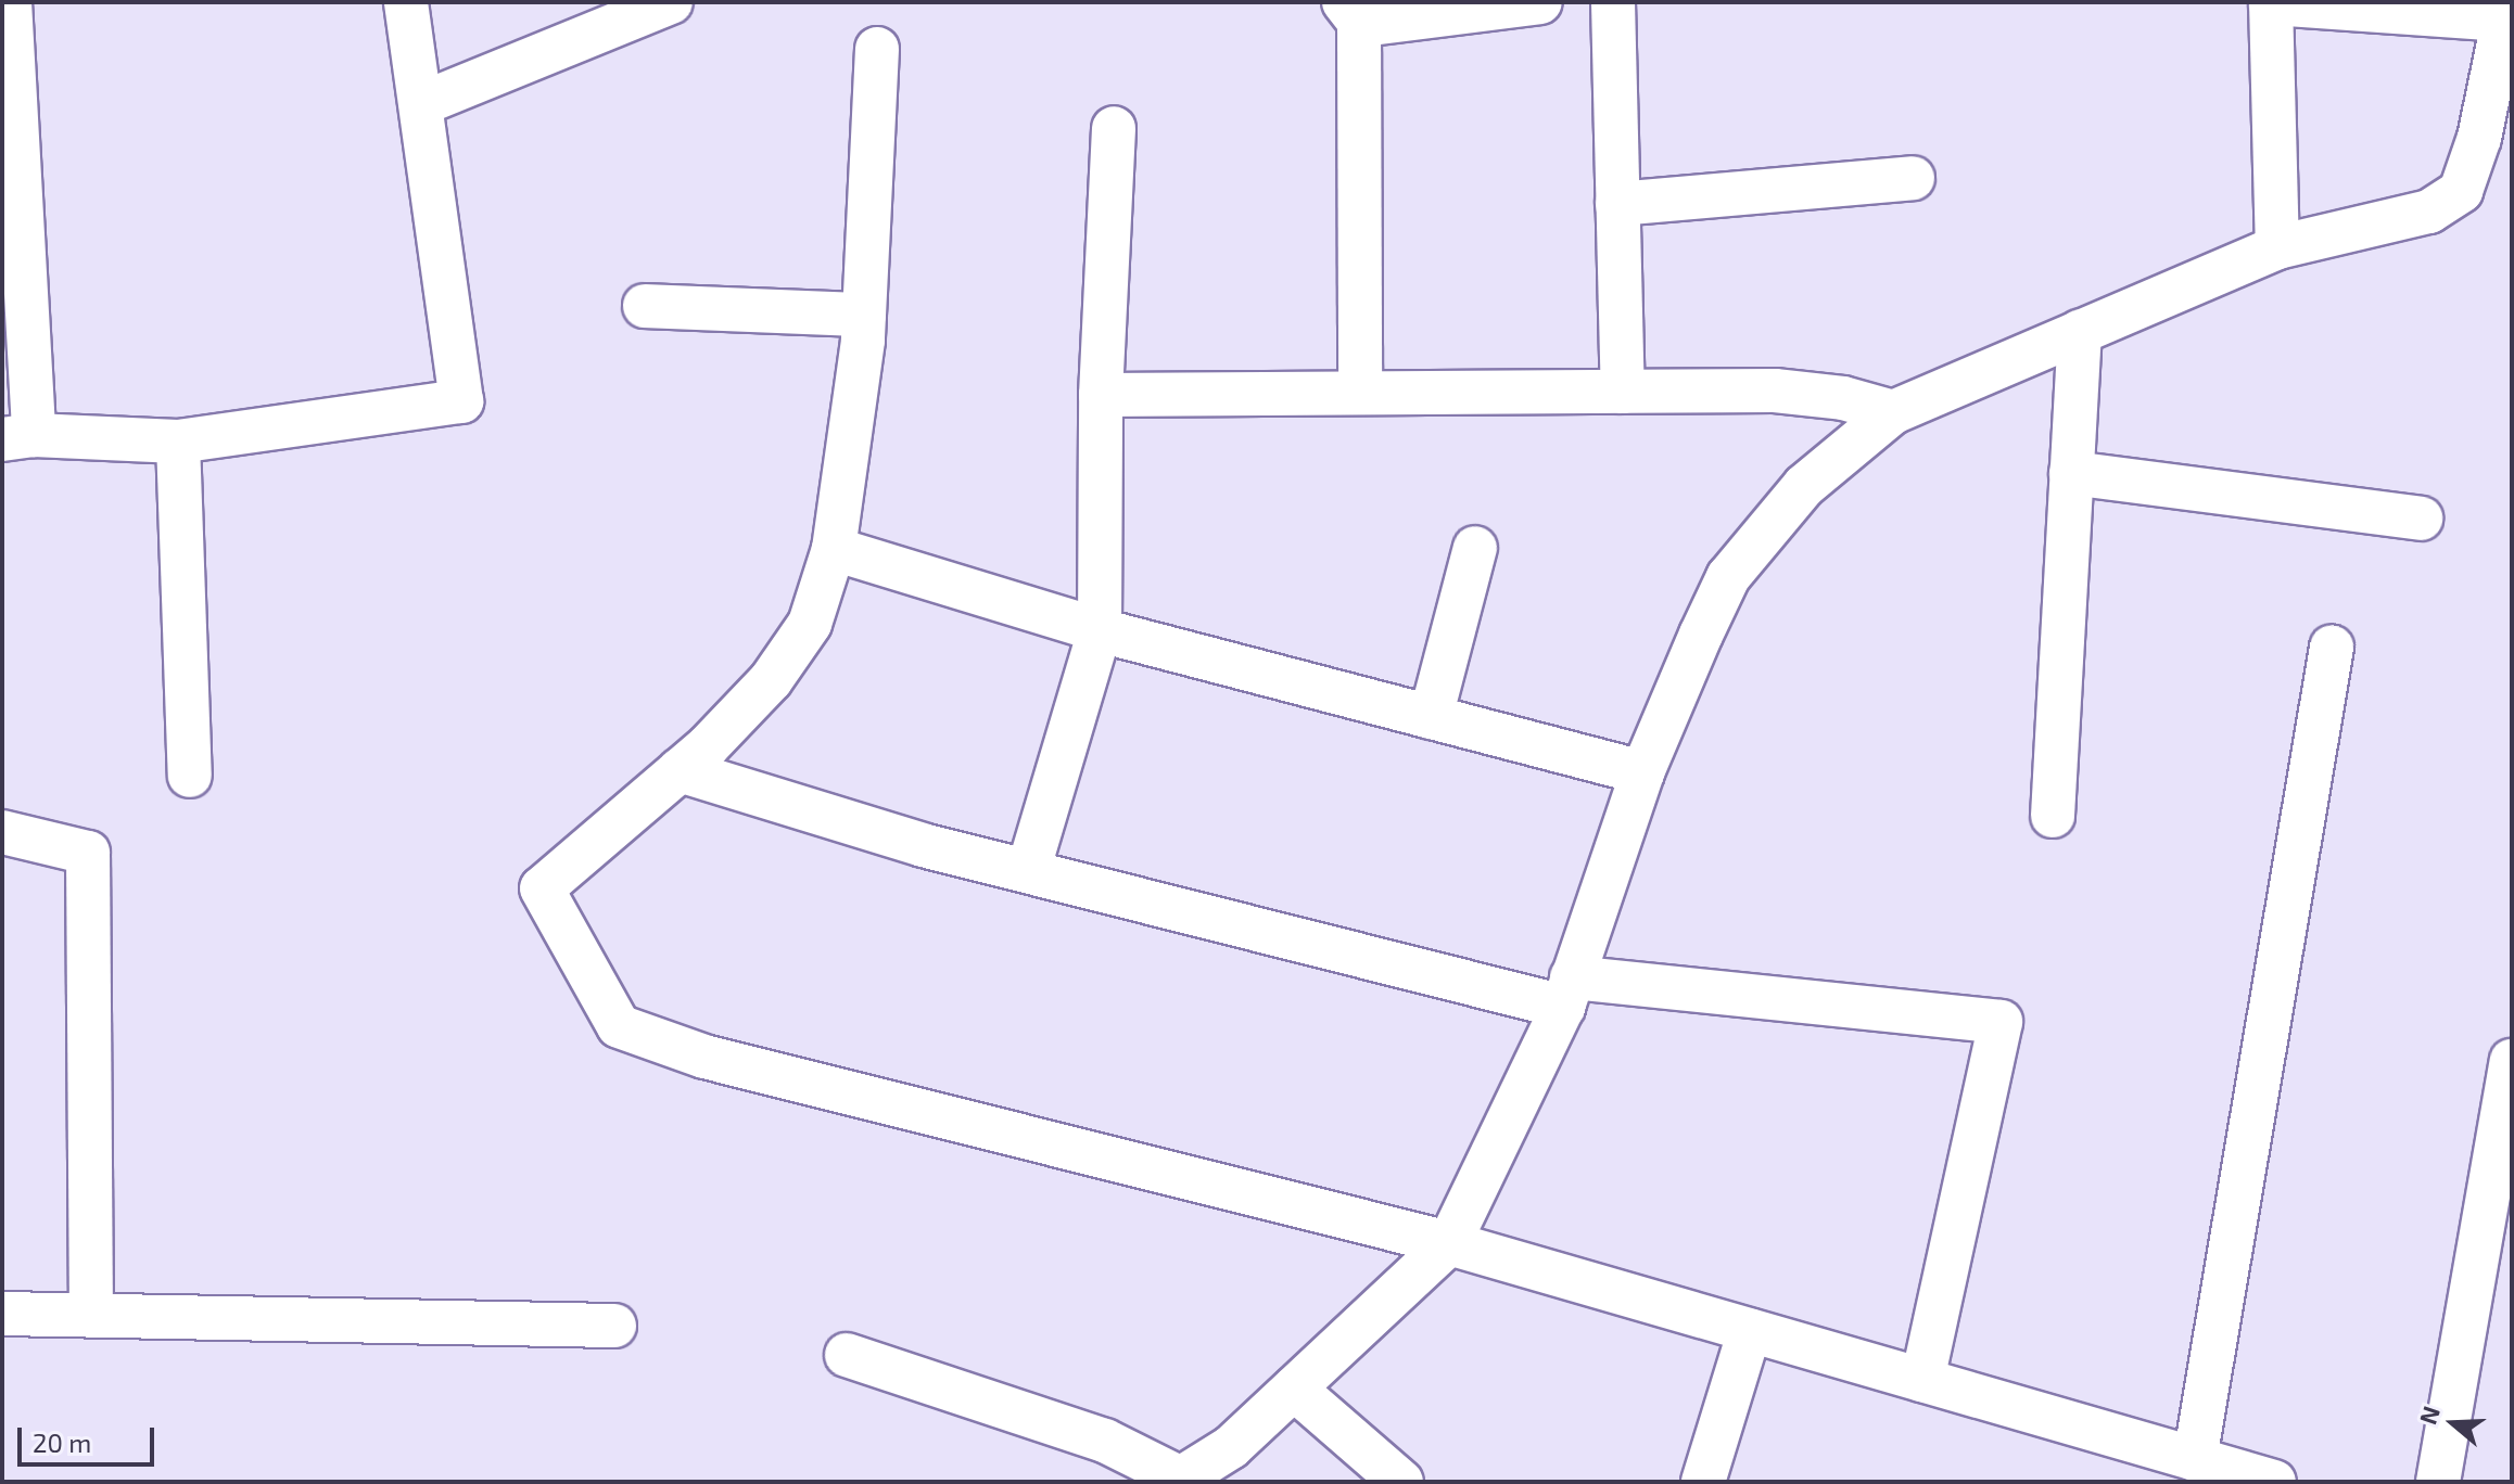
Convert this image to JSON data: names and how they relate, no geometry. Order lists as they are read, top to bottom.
{
  "scale_bar": "20 m",
  "north": "left"
}
